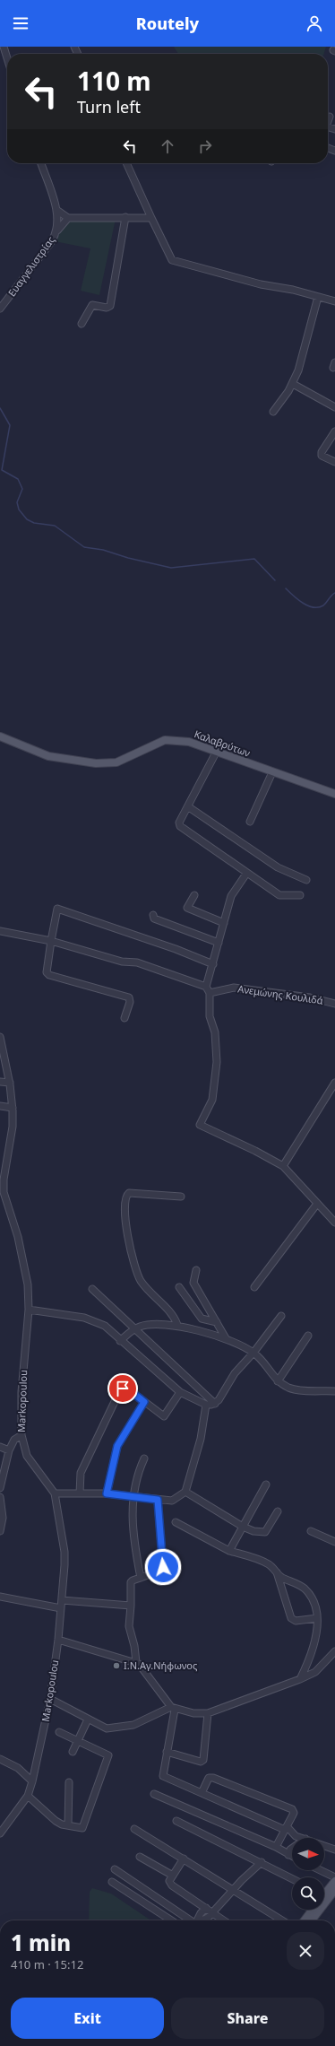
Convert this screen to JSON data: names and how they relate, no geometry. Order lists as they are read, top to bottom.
{
  "streets": {
    "main road": ["Καλαβρύτων"],
    "street": ["Ευαγγελιστρίας", "Ανεμώνης Κουλιδά", "Markopoulou"]
  },
  "places": ["Ι.Ν.Αγ.Νήφωνος"],
  "north": "right",
  "page": {
    "header": "Routely",
    "turn": ["110 m", "Turn left"],
    "heading": ["1 min", "410 m · 15:12"],
    "buttons": ["Exit", "Share"]
  }
}
